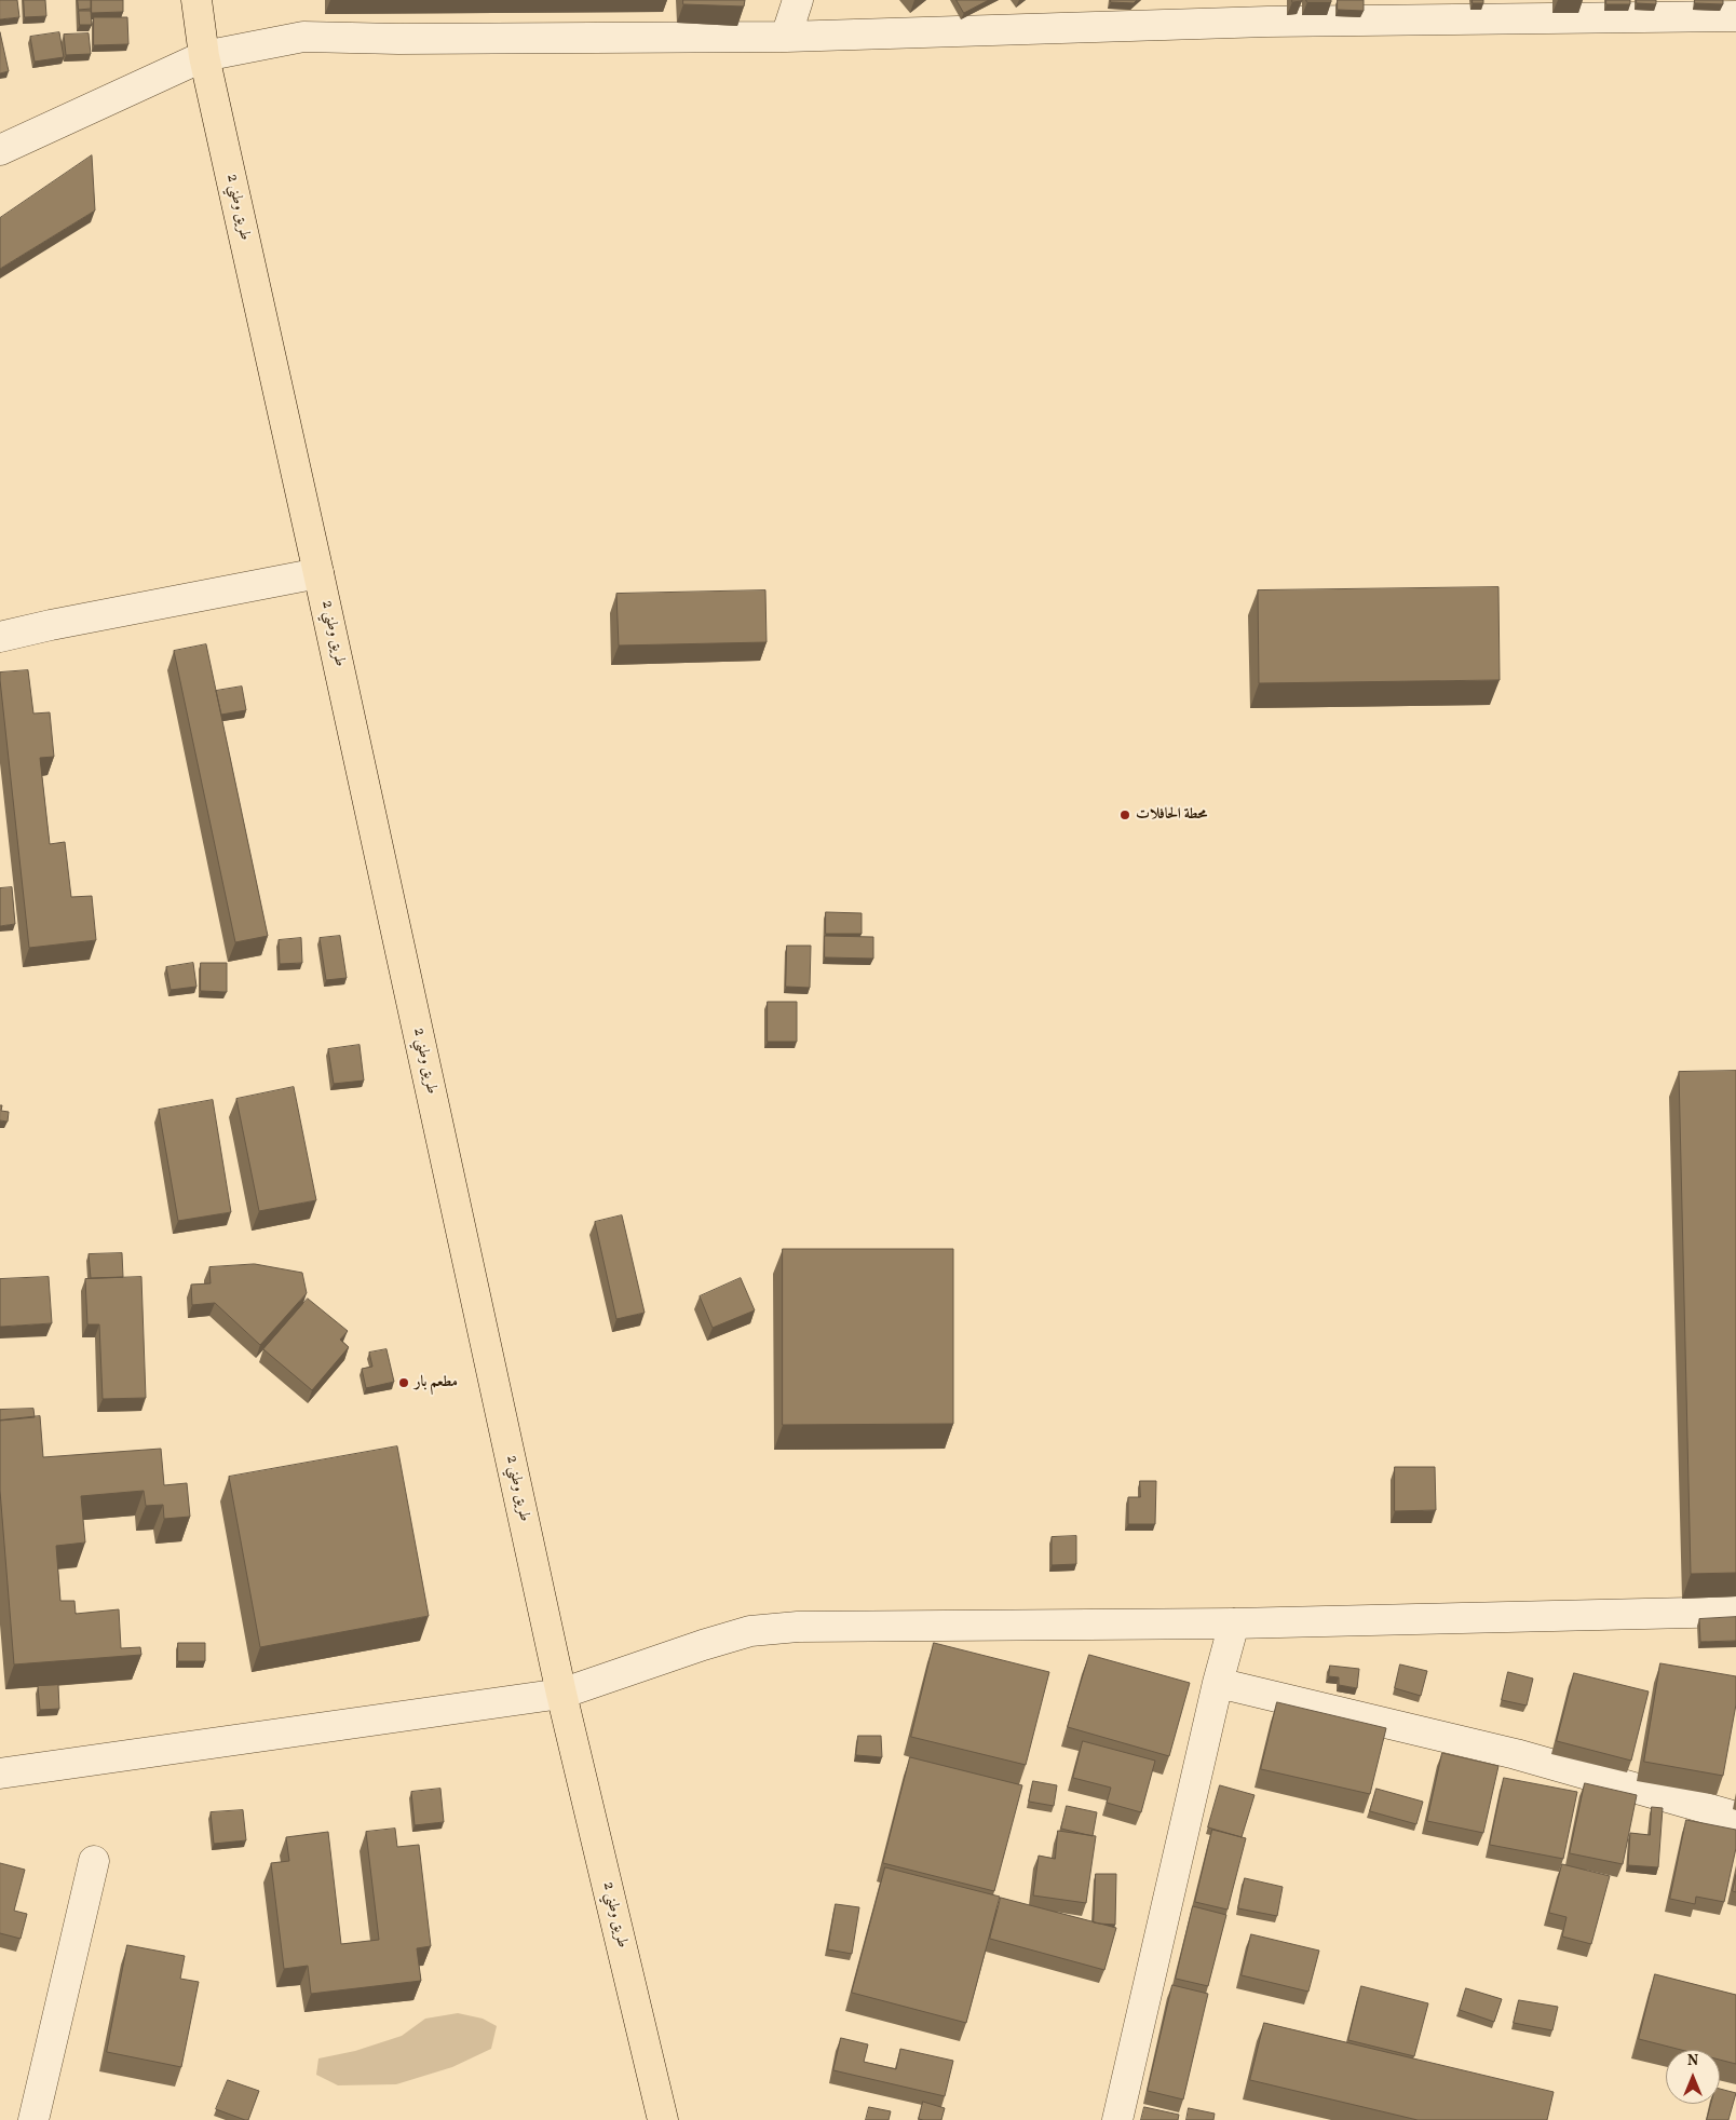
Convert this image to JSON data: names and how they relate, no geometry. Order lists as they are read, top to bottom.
{
  "streets": {
    "highway": ["طريق وطني 2"]
  },
  "places": ["محطة الحافلات", "مطعم بار"],
  "north": "top"
}
